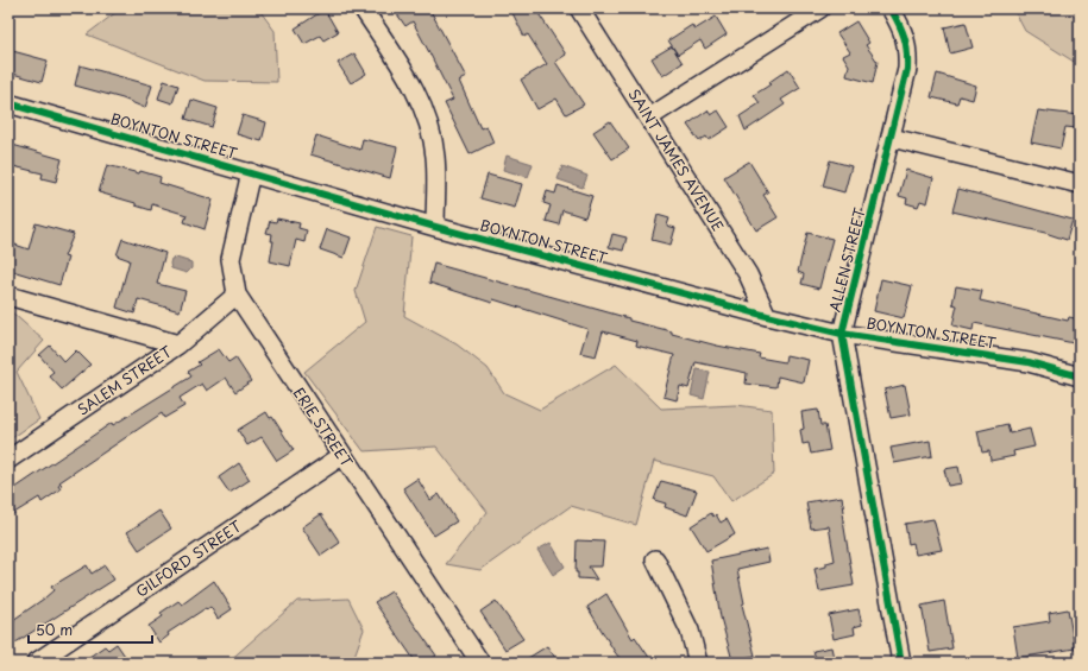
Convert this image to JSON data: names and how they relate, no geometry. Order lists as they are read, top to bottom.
{
  "streets": {
    "street": [
      "BOYNTON STREET",
      "SAINT JAMES AVENUE",
      "ALLEN STREET",
      "SALEM STREET",
      "ERIE STREET",
      "GILFORD STREET"
    ]
  },
  "crossings": [
    ["BOYNTON STREET", "SAINT JAMES AVENUE"],
    ["BOYNTON STREET", "ALLEN STREET"],
    ["BOYNTON STREET", "ERIE STREET"],
    ["SALEM STREET", "ERIE STREET"],
    ["ERIE STREET", "GILFORD STREET"]
  ],
  "scale_bar": "50 m"
}
